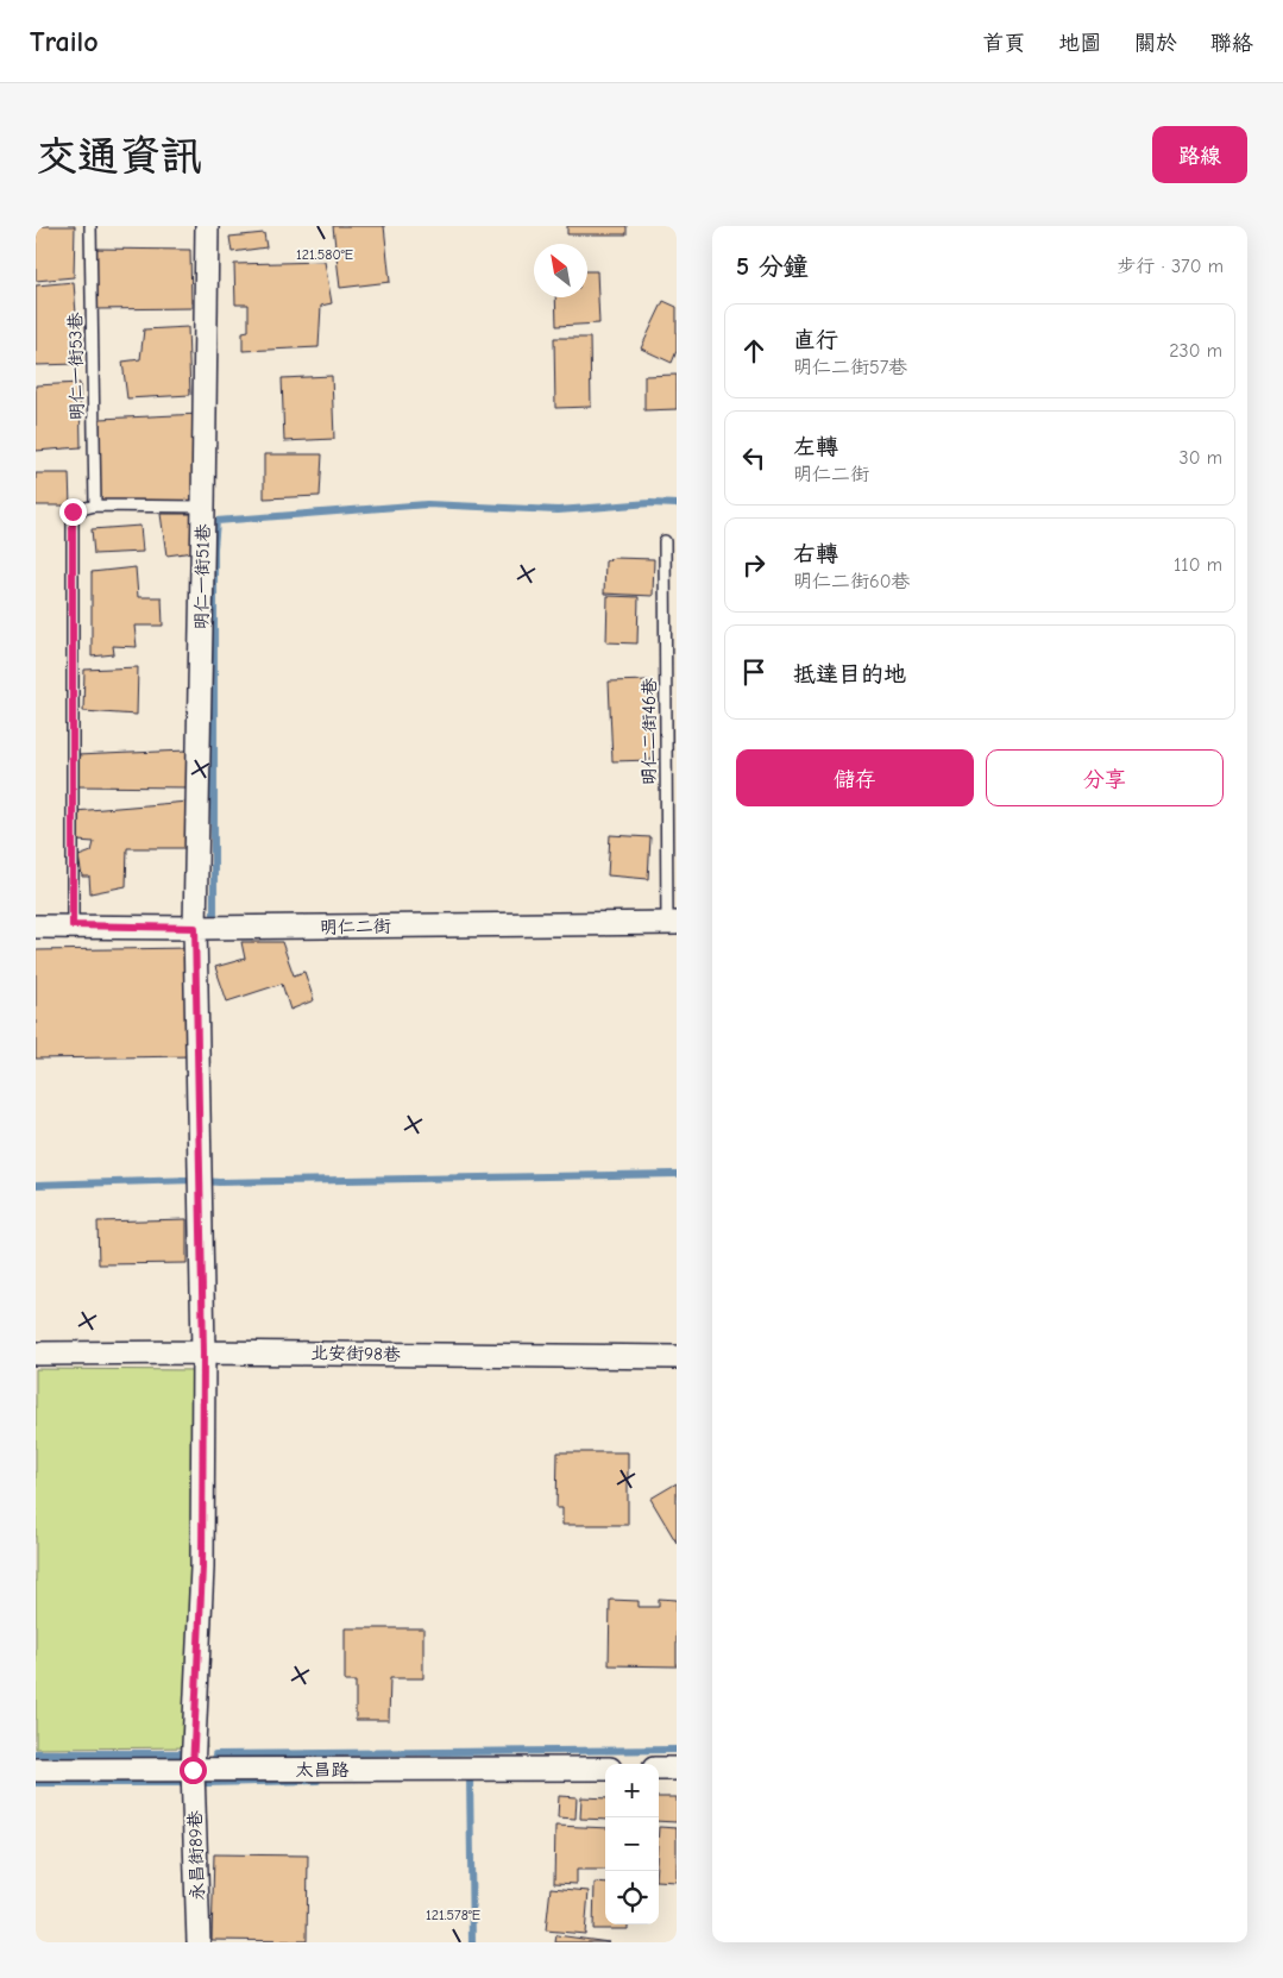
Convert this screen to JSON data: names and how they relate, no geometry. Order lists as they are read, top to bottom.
{
  "streets": {
    "street": [
      "明仁一街51巷",
      "明仁二街",
      "北安街98巷",
      "太昌路",
      "永昌街89巷"
    ],
    "lane": ["明仁一街53巷", "明仁二街46巷"]
  },
  "crossings": [
    ["明仁一街51巷", "明仁二街"],
    ["明仁一街51巷", "北安街98巷"],
    ["明仁一街51巷", "永昌街89巷"],
    ["明仁二街46巷", "明仁二街"],
    ["北安街98巷", "永昌街89巷"],
    ["太昌路", "永昌街89巷"]
  ],
  "north": "top left",
  "page": {
    "header": "Trailo",
    "nav": [
      "首頁",
      "地圖",
      "關於",
      "聯絡"
    ],
    "buttons": [
      "路線",
      ["儲存", "分享"]
    ],
    "title": "交通資訊",
    "heading": ["5 分鐘", "步行 · 370 m"],
    "list": [
      ["直行", "明仁二街57巷", "230 m"],
      ["左轉", "明仁二街", "30 m"],
      ["右轉", "明仁二街60巷", "110 m"],
      "抵達目的地"
    ],
    "map_buttons": ["+", "−"]
  },
  "coordinates": ["121.580°E", "121.578°E"]
}
